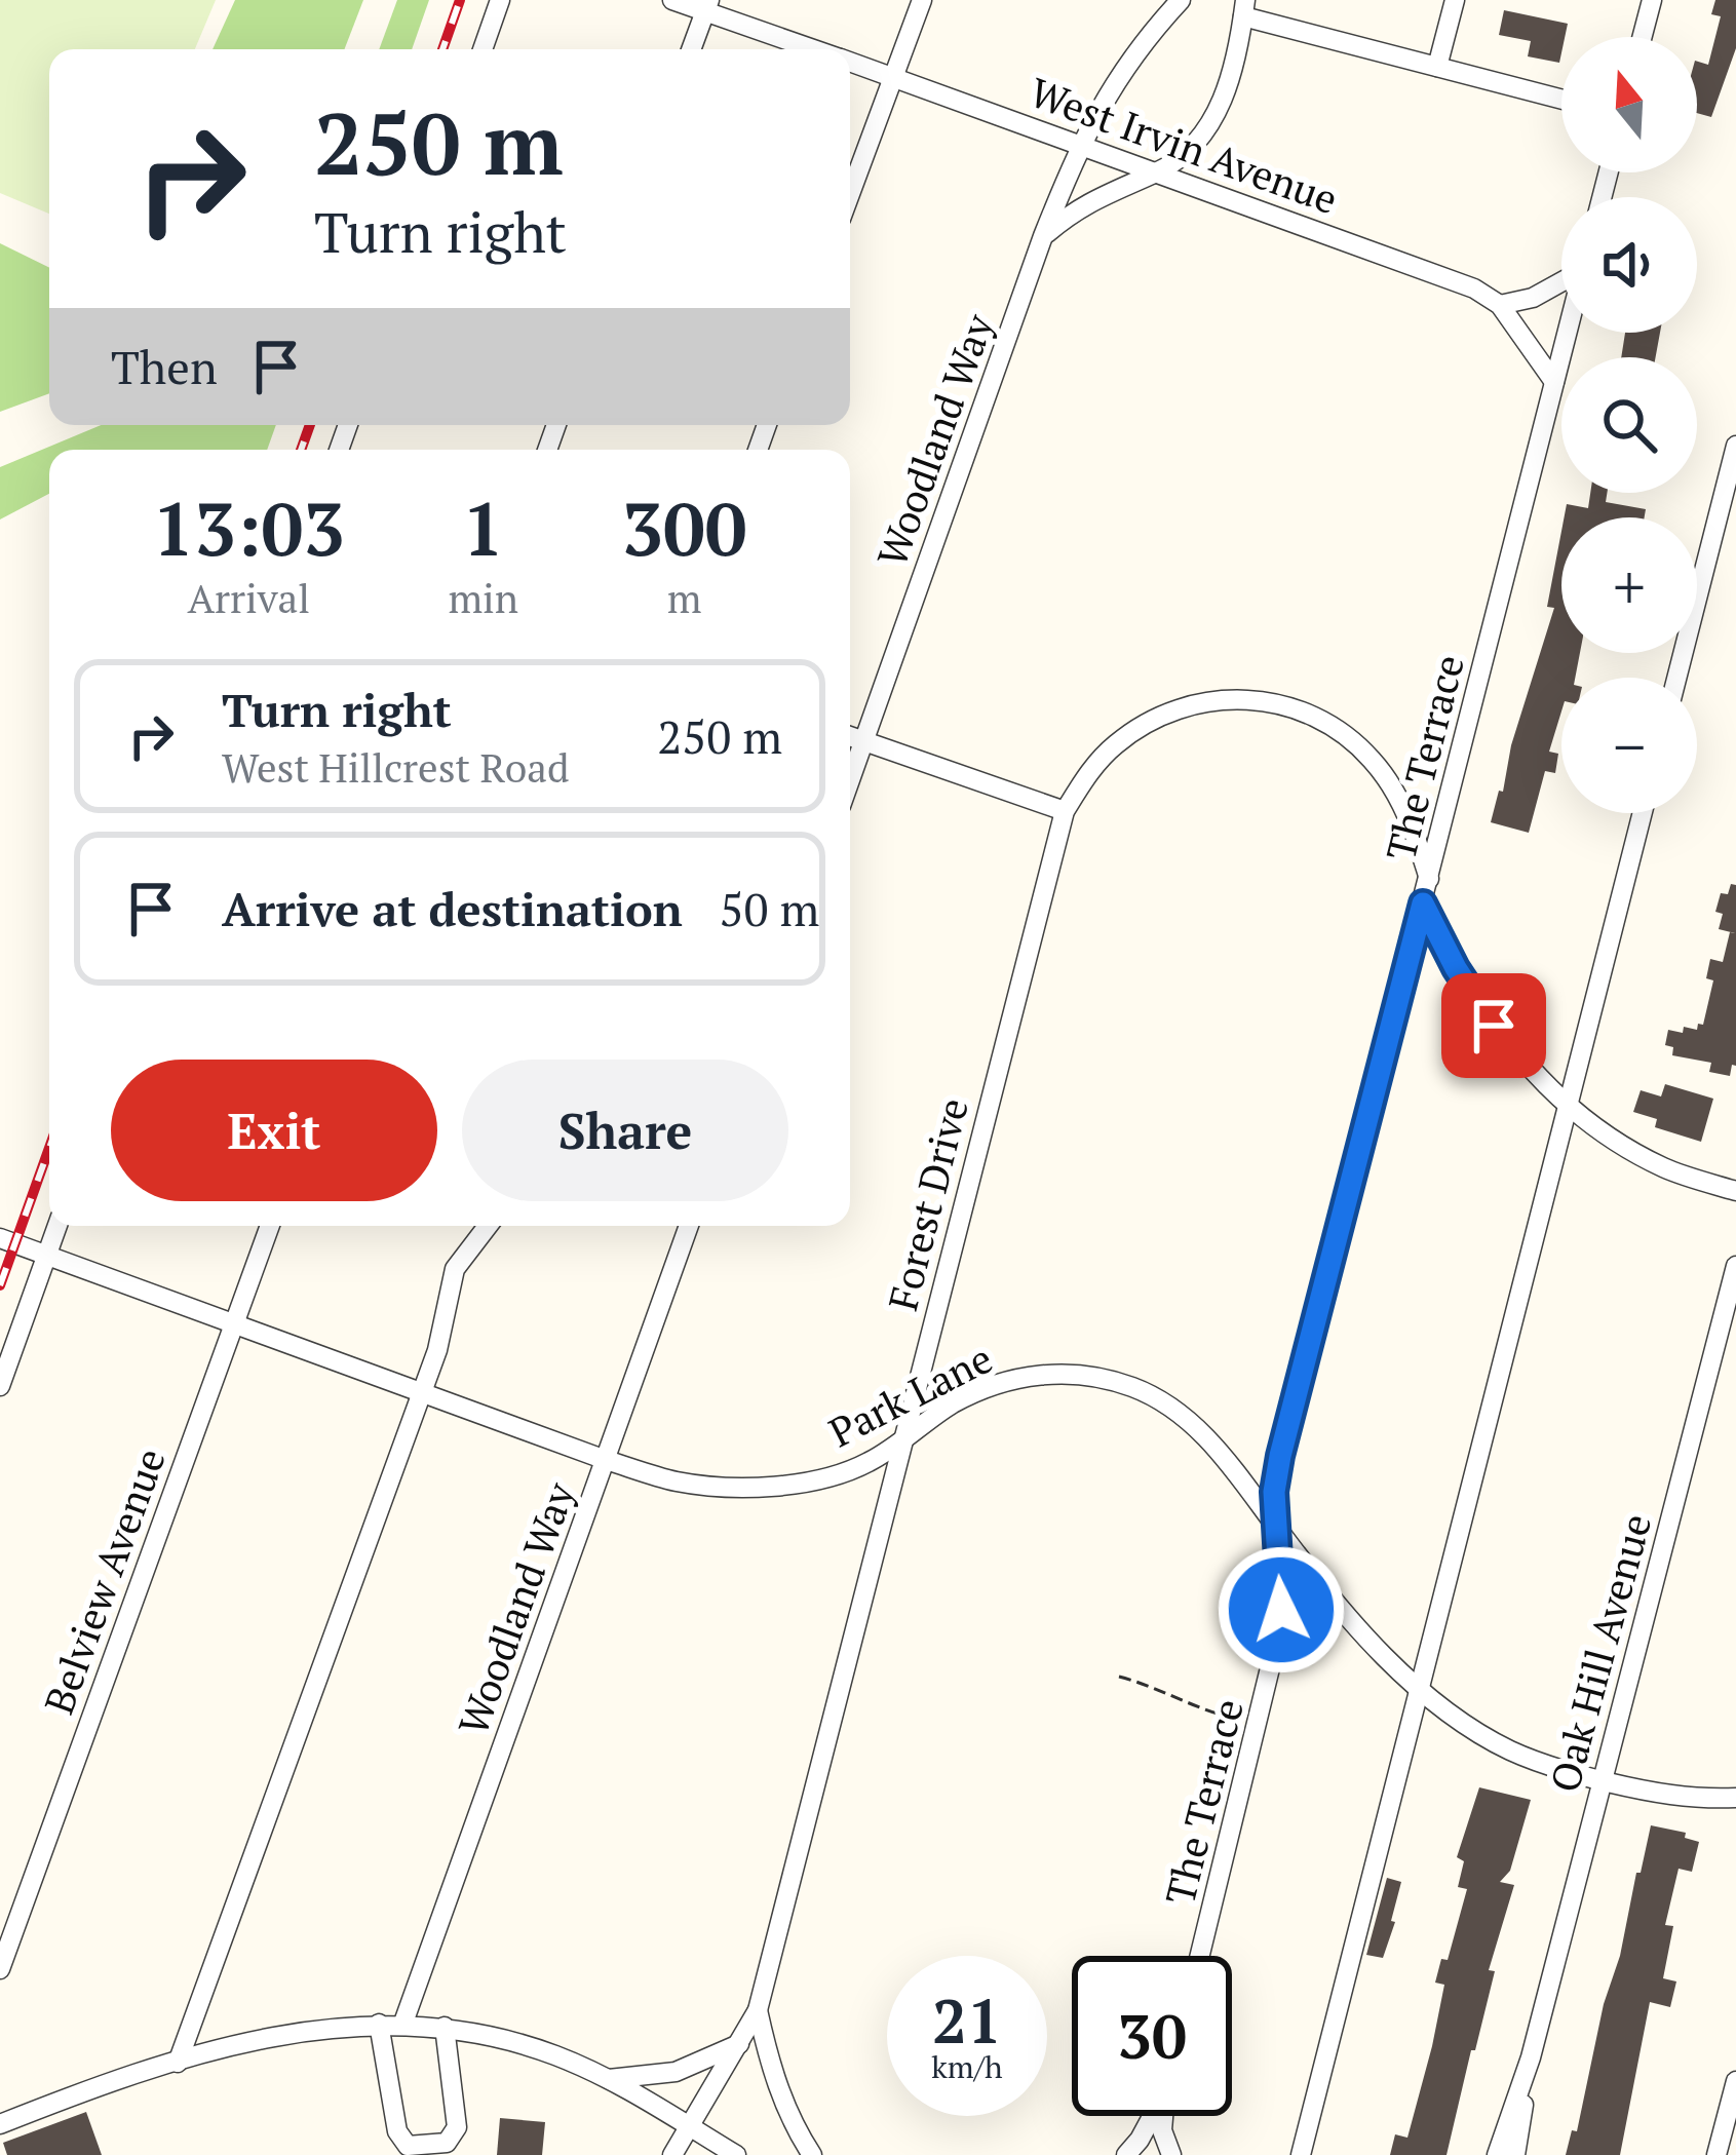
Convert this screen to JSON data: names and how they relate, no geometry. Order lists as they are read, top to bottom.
{
  "streets": {
    "street": [
      "West Irvin Avenue",
      "Woodland Way",
      "The Terrace",
      "Forest Drive",
      "Park Lane",
      "Belview Avenue",
      "Oak Hill Avenue"
    ]
  },
  "crossings": [
    ["West Irvin Avenue", "Woodland Way"],
    ["West Irvin Avenue", "The Terrace"],
    ["Woodland Way", "Park Lane"],
    ["The Terrace", "Forest Drive"],
    ["The Terrace", "Park Lane"],
    ["Forest Drive", "Park Lane"],
    ["Park Lane", "Belview Avenue"],
    ["Park Lane", "Oak Hill Avenue"]
  ],
  "north": "top",
  "page": {
    "map_buttons": ["+", "−"],
    "turn": ["250 m", "Turn right"],
    "then": "Then",
    "eta": [
      "13:03",
      "Arrival",
      "1",
      "min",
      "300",
      "m"
    ],
    "list": [
      {
        "name": "Turn right",
        "note": "West Hillcrest Road",
        "value": "250 m"
      },
      {
        "name": "Arrive at destination",
        "value": "50 m"
      }
    ],
    "buttons": ["Exit", "Share"],
    "speed": "21 km/h",
    "limit": "30"
  }
}
